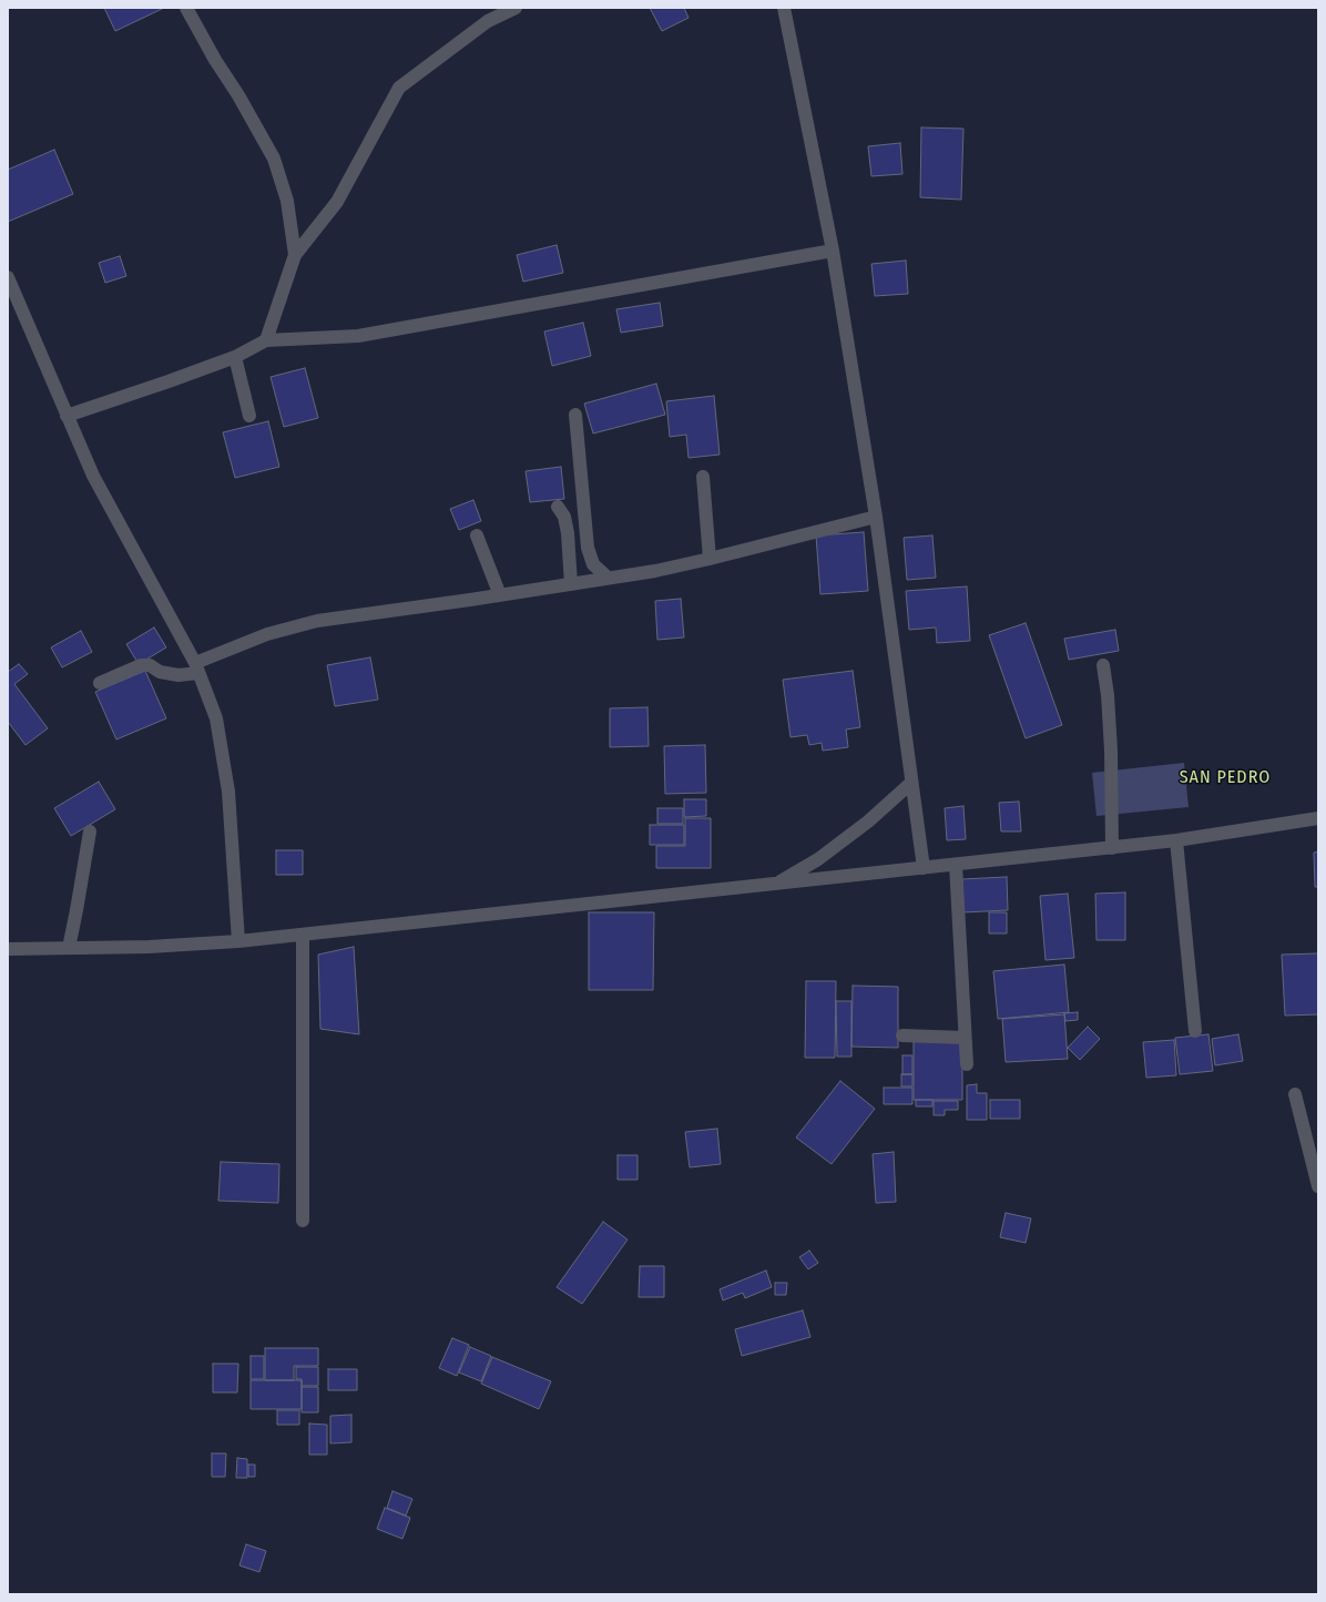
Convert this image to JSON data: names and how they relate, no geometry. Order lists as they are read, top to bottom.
{
  "districts": ["SAN PEDRO"]
}
